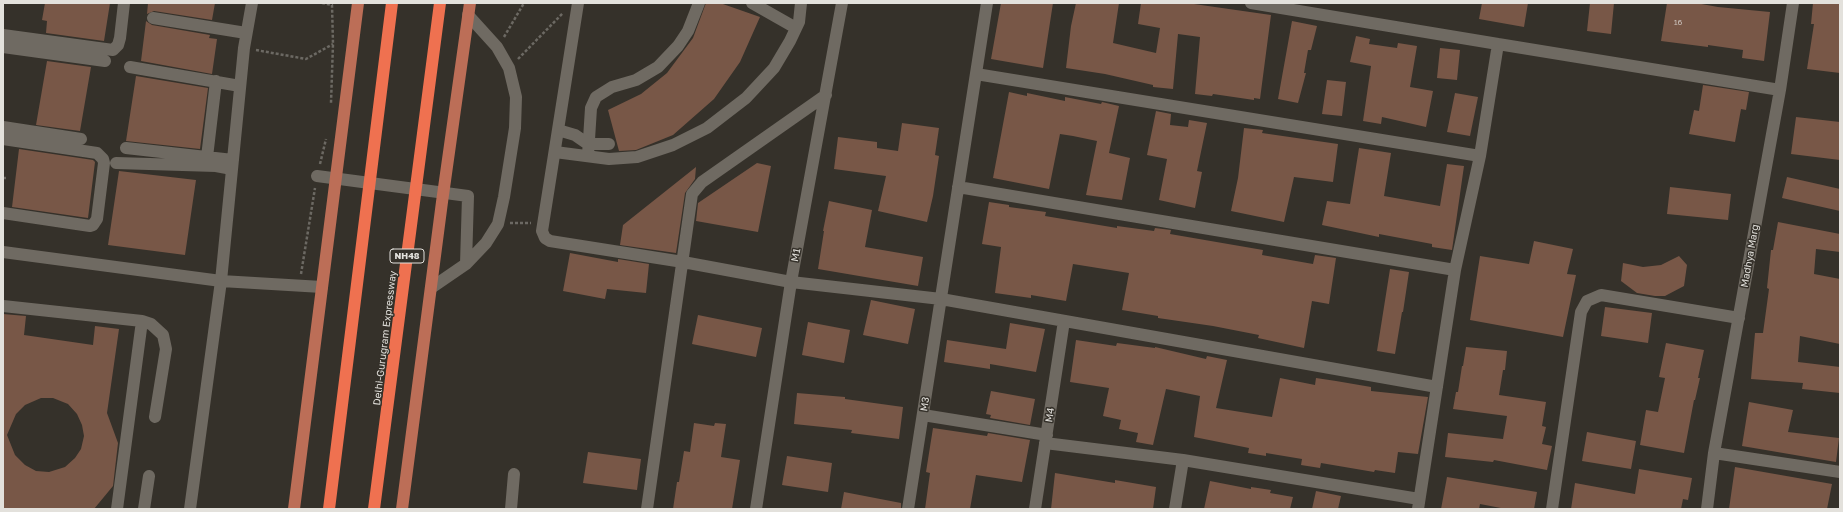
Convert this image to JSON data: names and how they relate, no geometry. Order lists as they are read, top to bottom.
{
  "streets": {
    "highway": ["NH48", "Delhi-Gurugram Expressway"],
    "street": [
      "M1",
      "Madhya Marg",
      "M3",
      "M4"
    ]
  },
  "house_numbers": ["16"]
}
